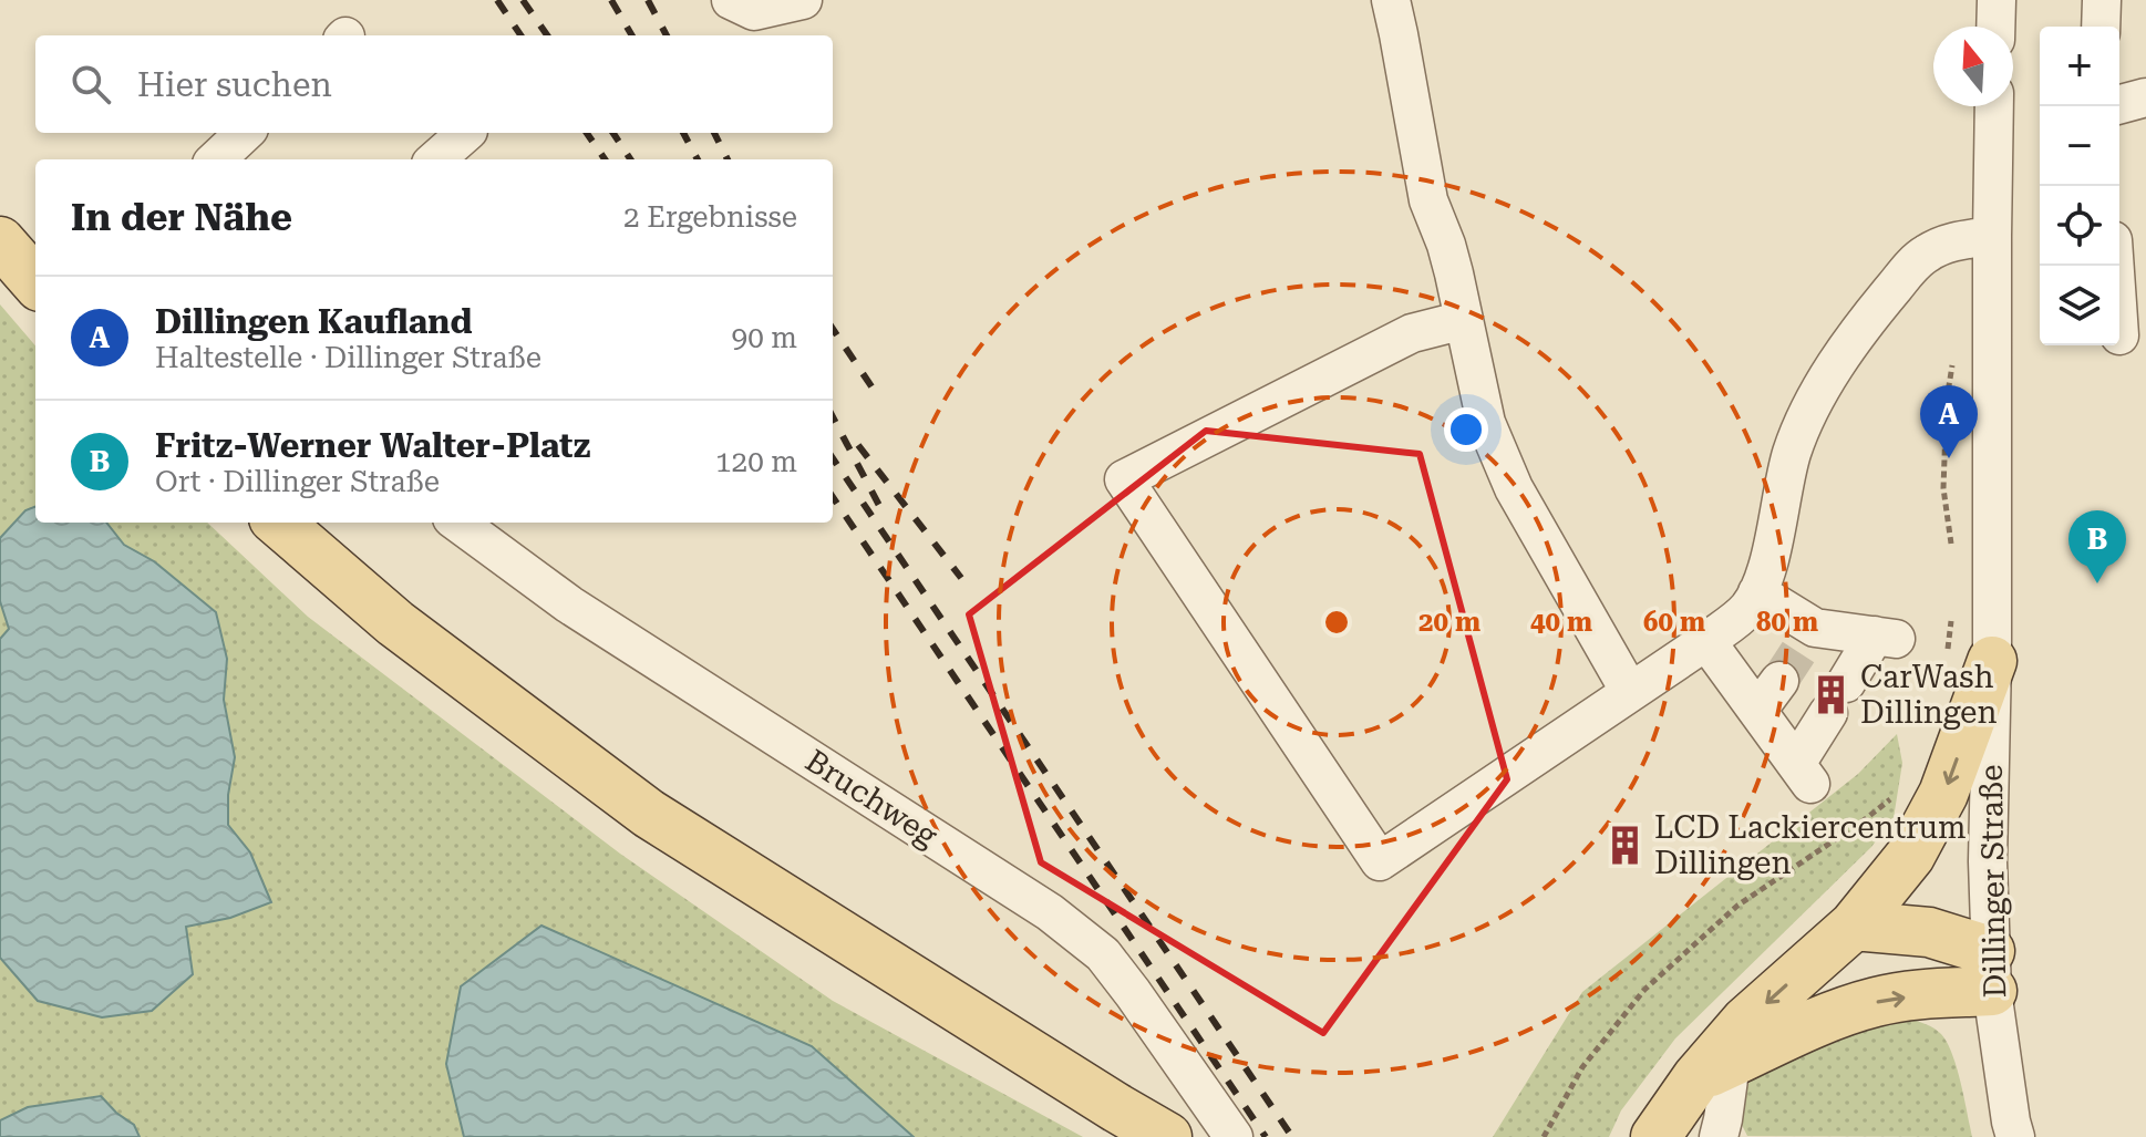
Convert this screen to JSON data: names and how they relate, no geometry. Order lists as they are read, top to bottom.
{
  "streets": {
    "street": ["Bruchweg", "Dillinger Straße"]
  },
  "places": {
    "building": ["CarWash Dillingen", "LCD Lackiercentrum Dillingen"]
  },
  "north": "top",
  "page": {
    "map_buttons": ["+", "−"],
    "search": "Hier suchen",
    "heading": ["In der Nähe", "2 Ergebnisse"],
    "list": [
      {
        "mark": "A",
        "name": "Dillingen Kaufland",
        "note": "Haltestelle · Dillinger Straße",
        "value": "90 m"
      },
      {
        "mark": "B",
        "name": "Fritz-Werner Walter-Platz",
        "note": "Ort · Dillinger Straße",
        "value": "120 m"
      }
    ],
    "pins": ["A", "B"]
  },
  "rings": [
    "20 m",
    "40 m",
    "60 m",
    "80 m"
  ]
}
